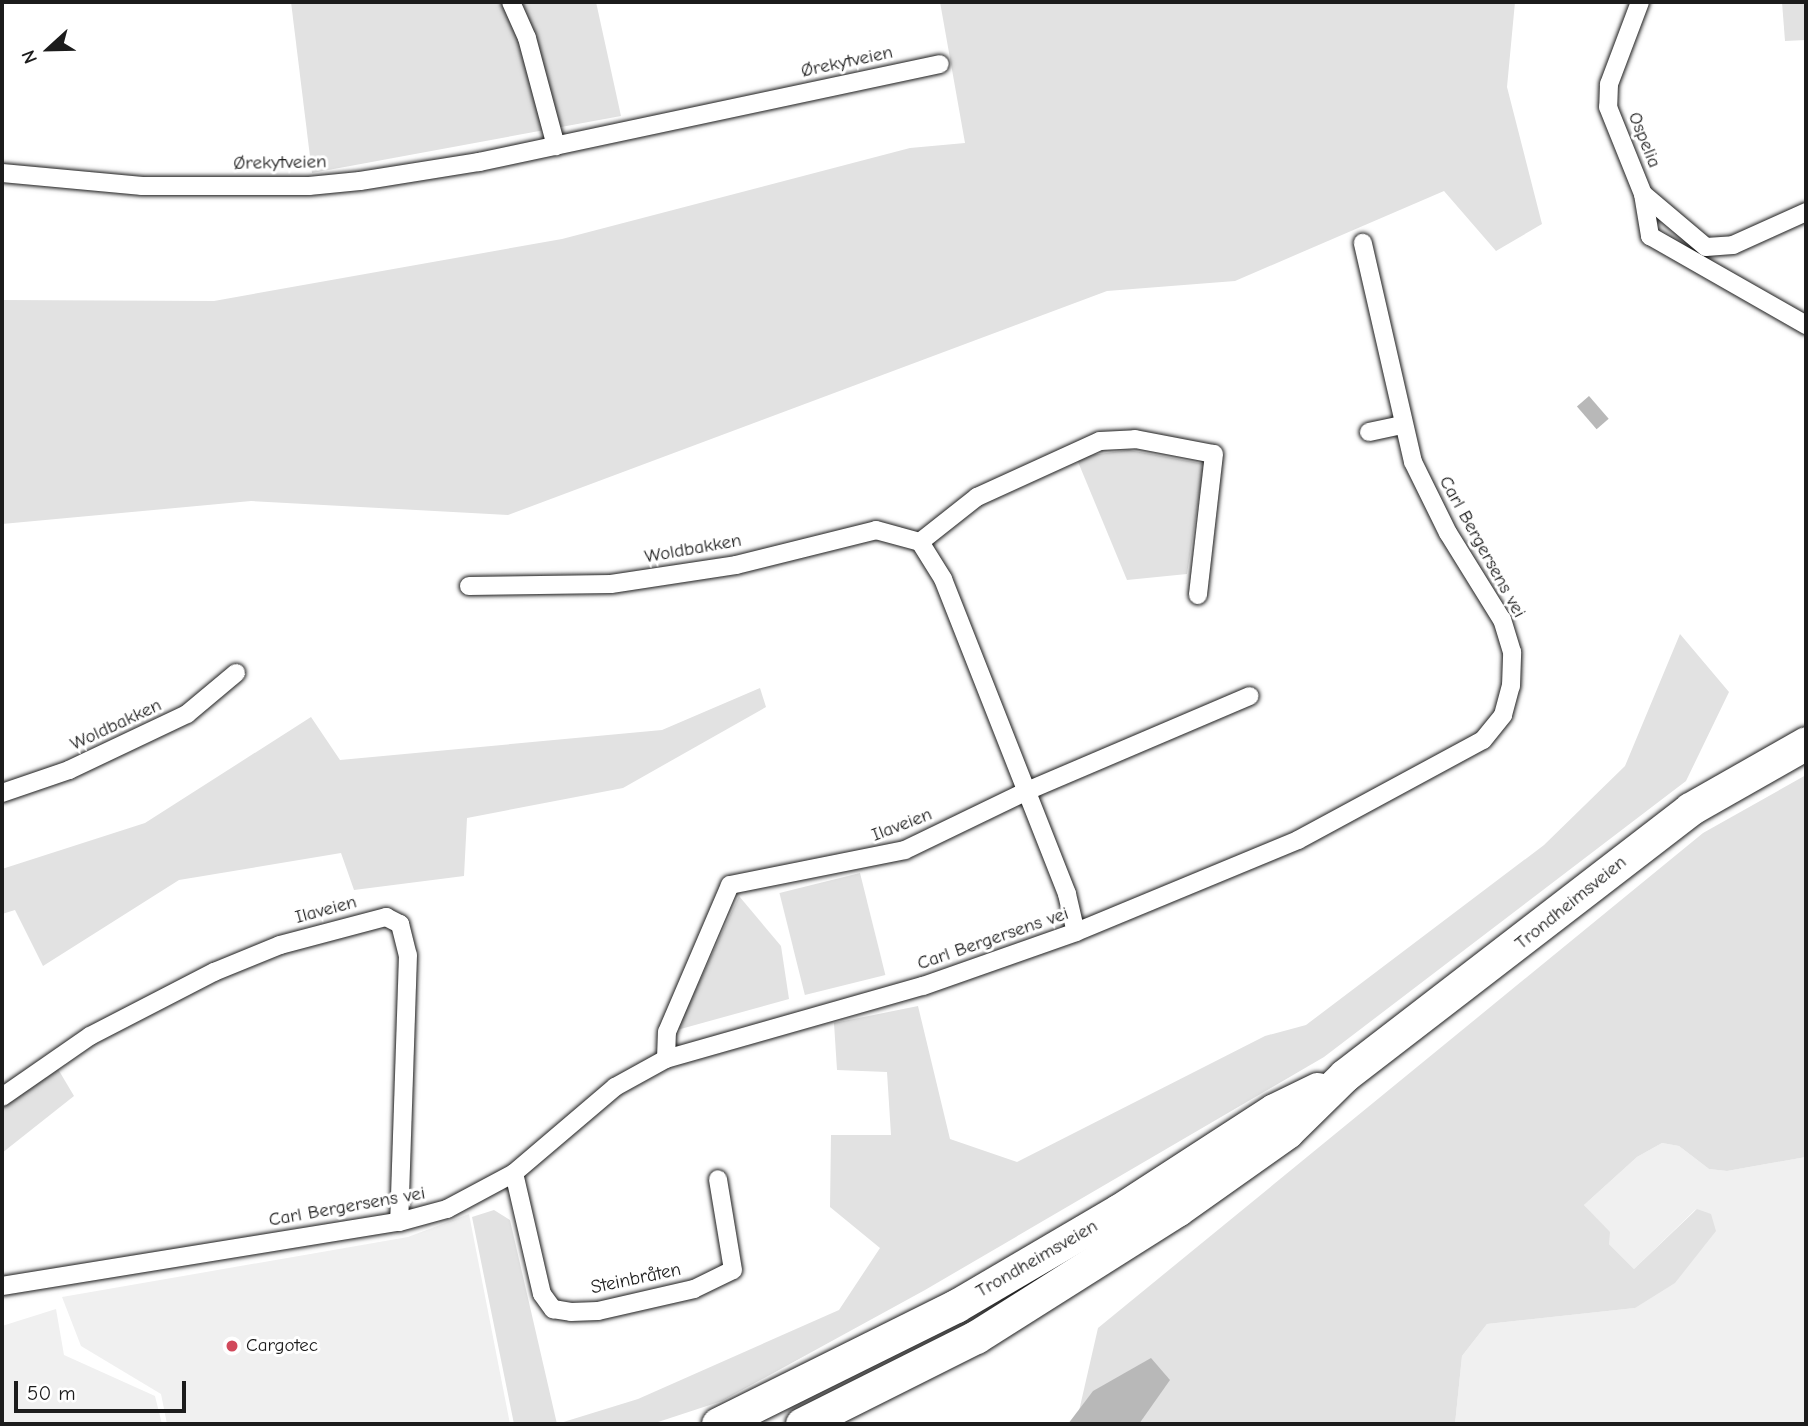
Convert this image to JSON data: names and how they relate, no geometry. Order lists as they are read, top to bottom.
{
  "streets": {
    "highway": ["Trondheimsveien"],
    "street": [
      "Ørekytveien",
      "Ospelia",
      "Carl Bergersens vei",
      "Woldbakken",
      "Ilaveien",
      "Steinbråten"
    ]
  },
  "crossings": [
    ["Carl Bergersens vei", "Ilaveien"],
    ["Carl Bergersens vei", "Steinbråten"]
  ],
  "places": ["Cargotec"],
  "scale_bar": "50 m",
  "north": "left"
}
